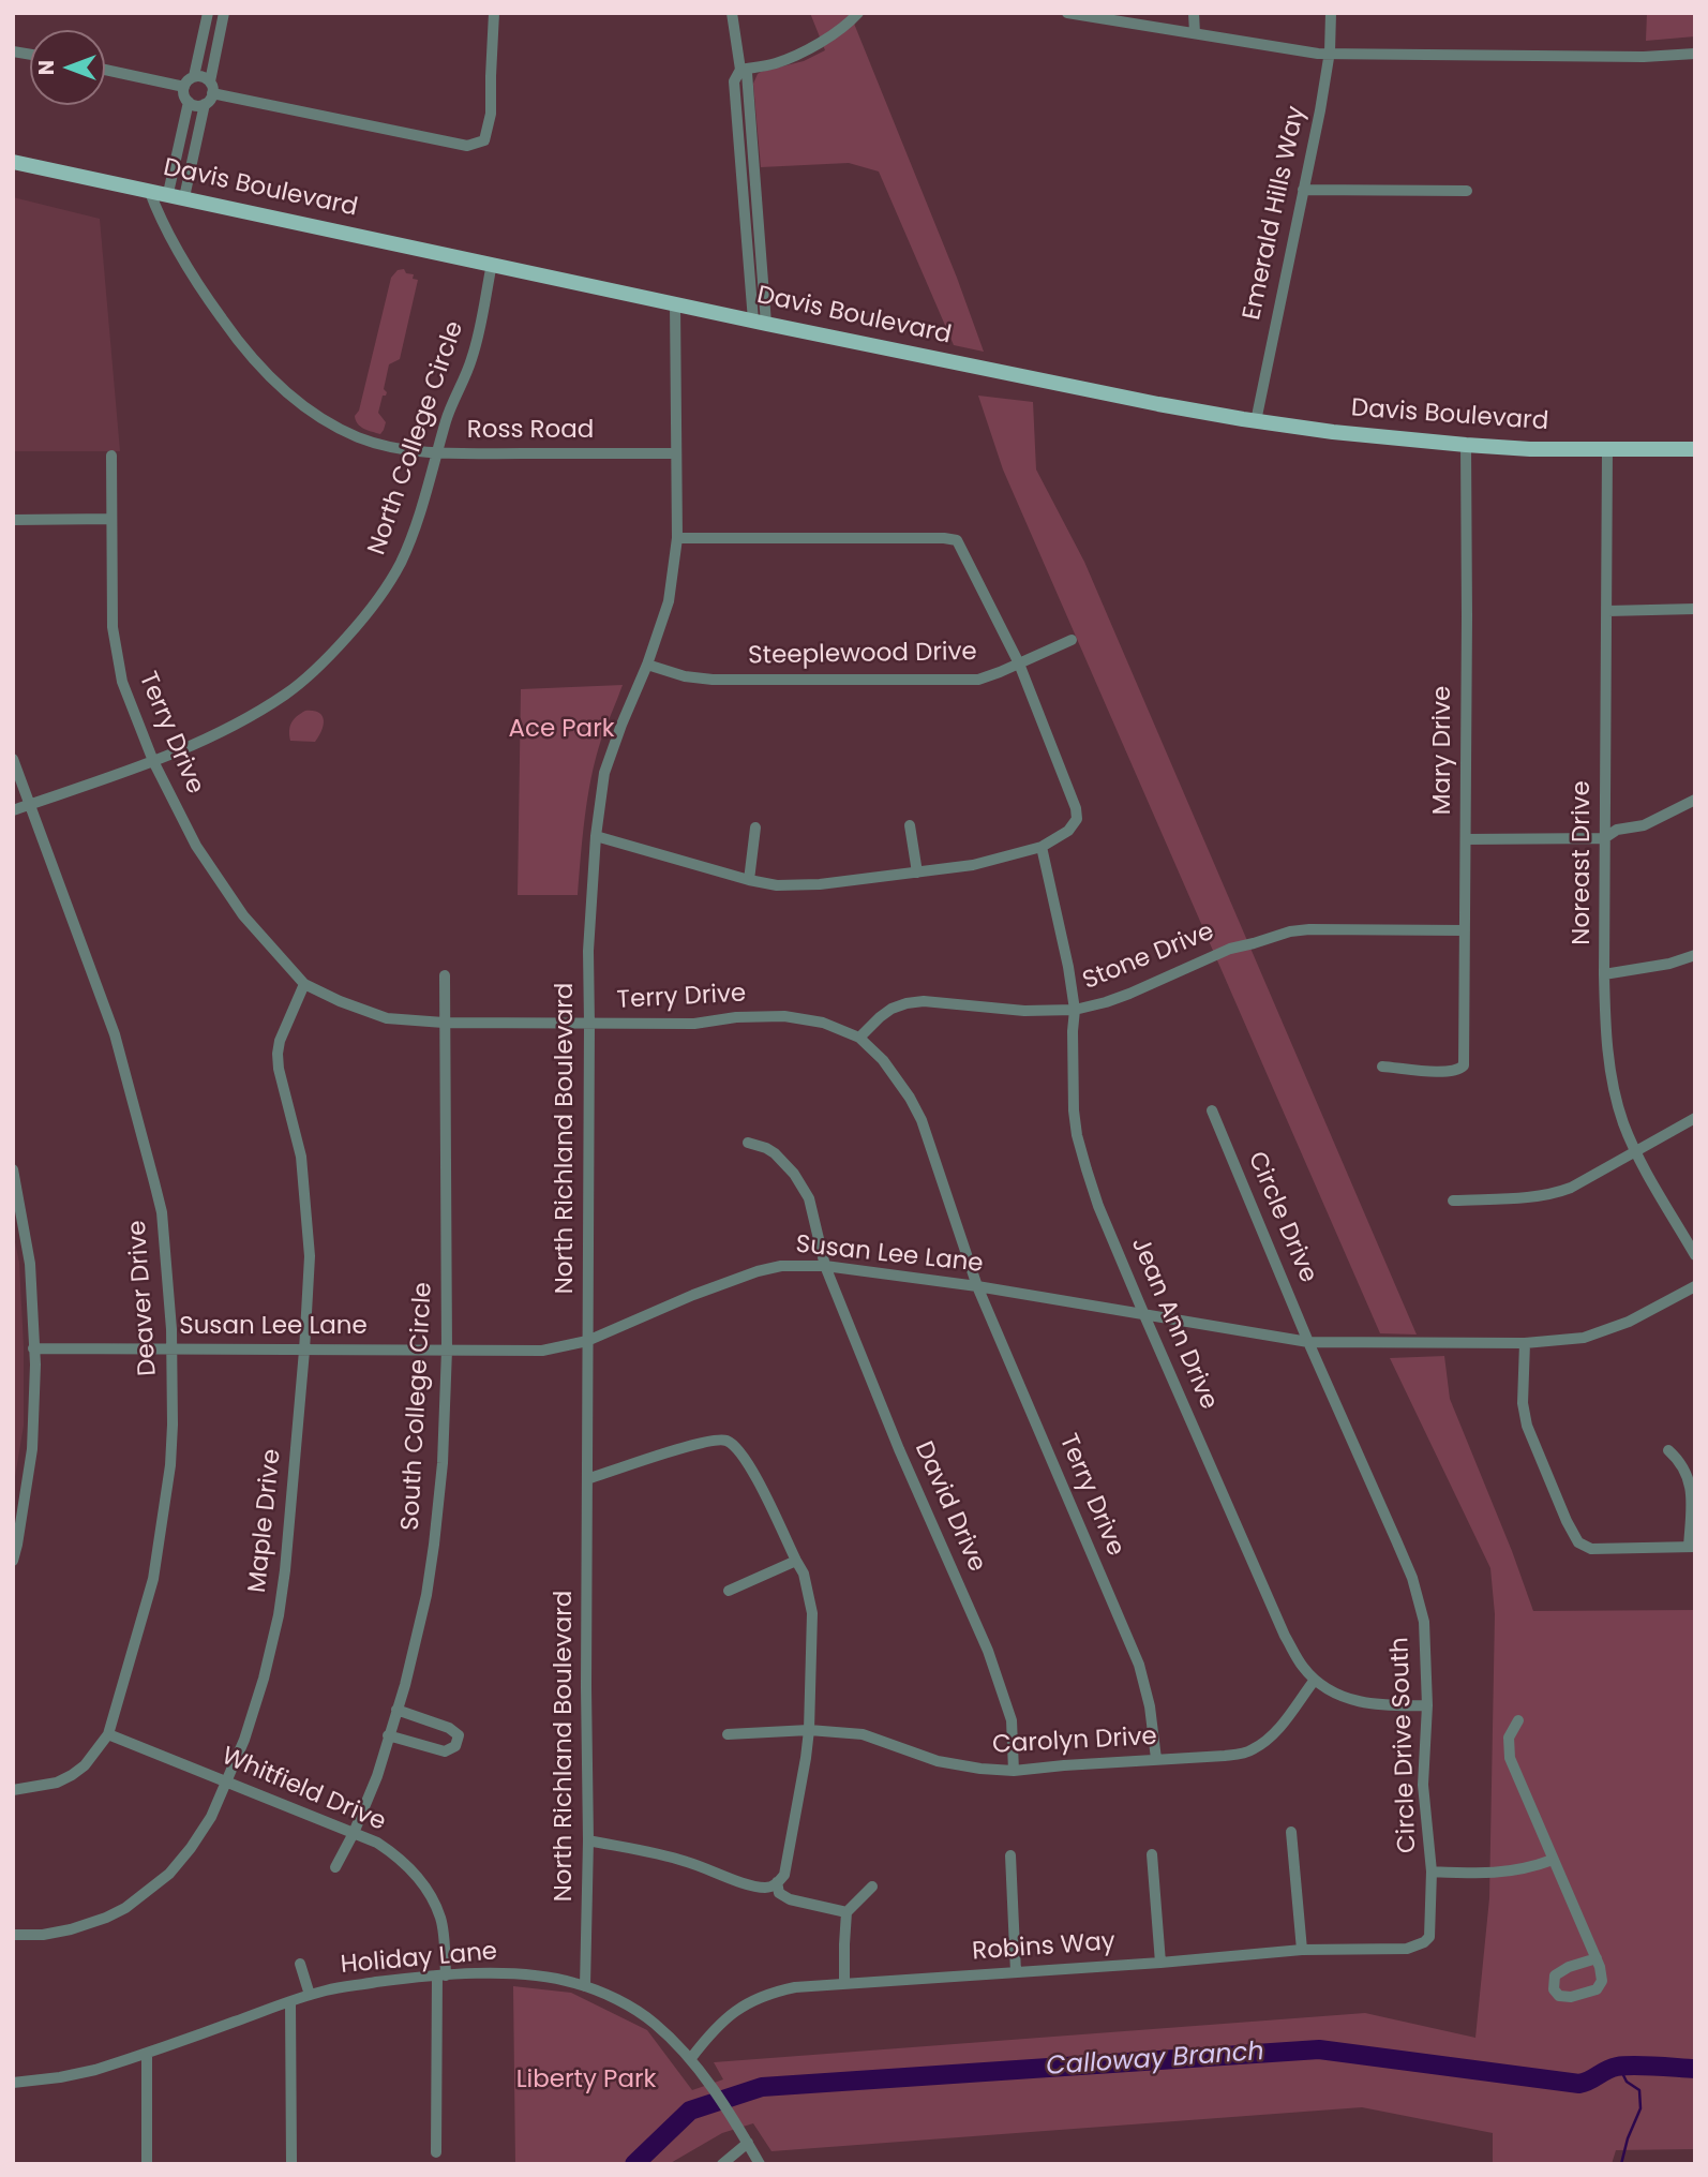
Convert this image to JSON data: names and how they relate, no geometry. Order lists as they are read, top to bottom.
{
  "streets": {
    "main road": ["Davis Boulevard"],
    "street": [
      "Emerald Hills Way",
      "Ross Road",
      "North College Circle",
      "Steeplewood Drive",
      "Terry Drive",
      "Mary Drive",
      "Noreast Drive",
      "Stone Drive",
      "North Richland Boulevard",
      "Circle Drive",
      "Susan Lee Lane",
      "Deaver Drive",
      "Jean Ann Drive",
      "South College Circle",
      "David Drive",
      "Maple Drive",
      "Carolyn Drive",
      "Circle Drive South",
      "Whitfield Drive",
      "Robins Way",
      "Holiday Lane"
    ]
  },
  "crossings": [
    ["Davis Boulevard", "Emerald Hills Way"],
    ["Davis Boulevard", "Ross Road"],
    ["Davis Boulevard", "North College Circle"],
    ["Davis Boulevard", "Mary Drive"],
    ["Davis Boulevard", "Noreast Drive"],
    ["Davis Boulevard", "North Richland Boulevard"],
    ["Ross Road", "North College Circle"],
    ["Ross Road", "North Richland Boulevard"],
    ["North College Circle", "Terry Drive"],
    ["North College Circle", "Deaver Drive"],
    ["Steeplewood Drive", "North Richland Boulevard"],
    ["Terry Drive", "Stone Drive"],
    ["Terry Drive", "North Richland Boulevard"],
    ["Terry Drive", "Susan Lee Lane"],
    ["Terry Drive", "South College Circle"],
    ["Terry Drive", "Maple Drive"],
    ["Terry Drive", "Carolyn Drive"],
    ["Mary Drive", "Stone Drive"],
    ["Stone Drive", "Jean Ann Drive"],
    ["North Richland Boulevard", "Susan Lee Lane"],
    ["North Richland Boulevard", "Holiday Lane"],
    ["Circle Drive", "Susan Lee Lane"],
    ["Circle Drive", "Circle Drive South"],
    ["Susan Lee Lane", "Deaver Drive"],
    ["Susan Lee Lane", "Jean Ann Drive"],
    ["Susan Lee Lane", "South College Circle"],
    ["Susan Lee Lane", "David Drive"],
    ["Susan Lee Lane", "Maple Drive"],
    ["Susan Lee Lane", "Circle Drive South"],
    ["Deaver Drive", "Whitfield Drive"],
    ["Jean Ann Drive", "Carolyn Drive"],
    ["Jean Ann Drive", "Circle Drive South"],
    ["South College Circle", "Whitfield Drive"],
    ["David Drive", "Carolyn Drive"],
    ["Maple Drive", "Whitfield Drive"],
    ["Circle Drive South", "Robins Way"],
    ["Whitfield Drive", "Holiday Lane"],
    ["Robins Way", "Holiday Lane"]
  ],
  "water": ["Calloway Branch"],
  "parks": ["Ace Park", "Liberty Park"],
  "north": "left"
}
